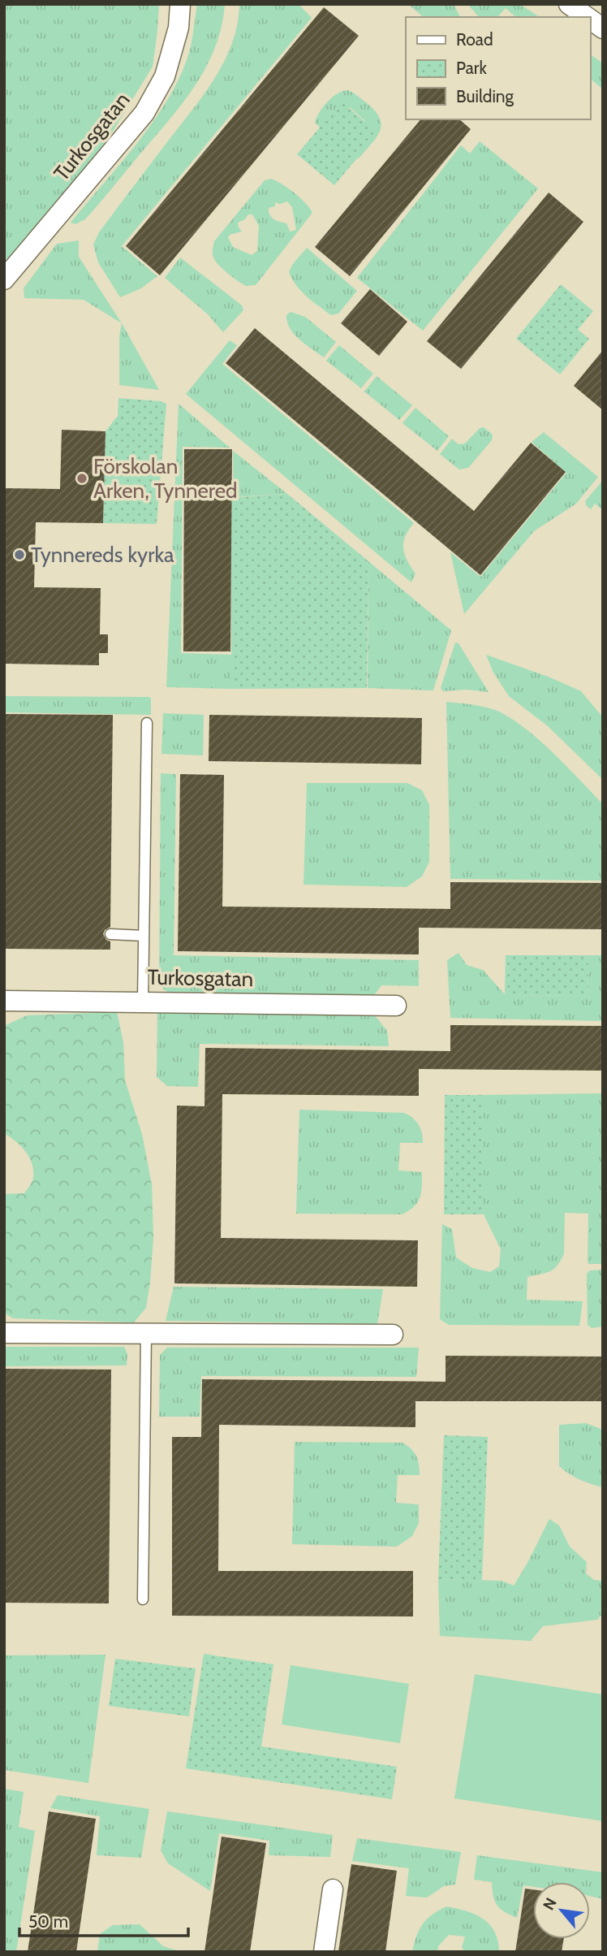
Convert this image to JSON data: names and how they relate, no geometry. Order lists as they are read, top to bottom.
{
  "streets": {
    "street": ["Turkosgatan"]
  },
  "places": ["Förskolan Arken, Tynnered", "Tynnereds kyrka"],
  "legend": ["Road", "Park", "Building"],
  "scale_bar": "50 m",
  "north": "top left"
}
